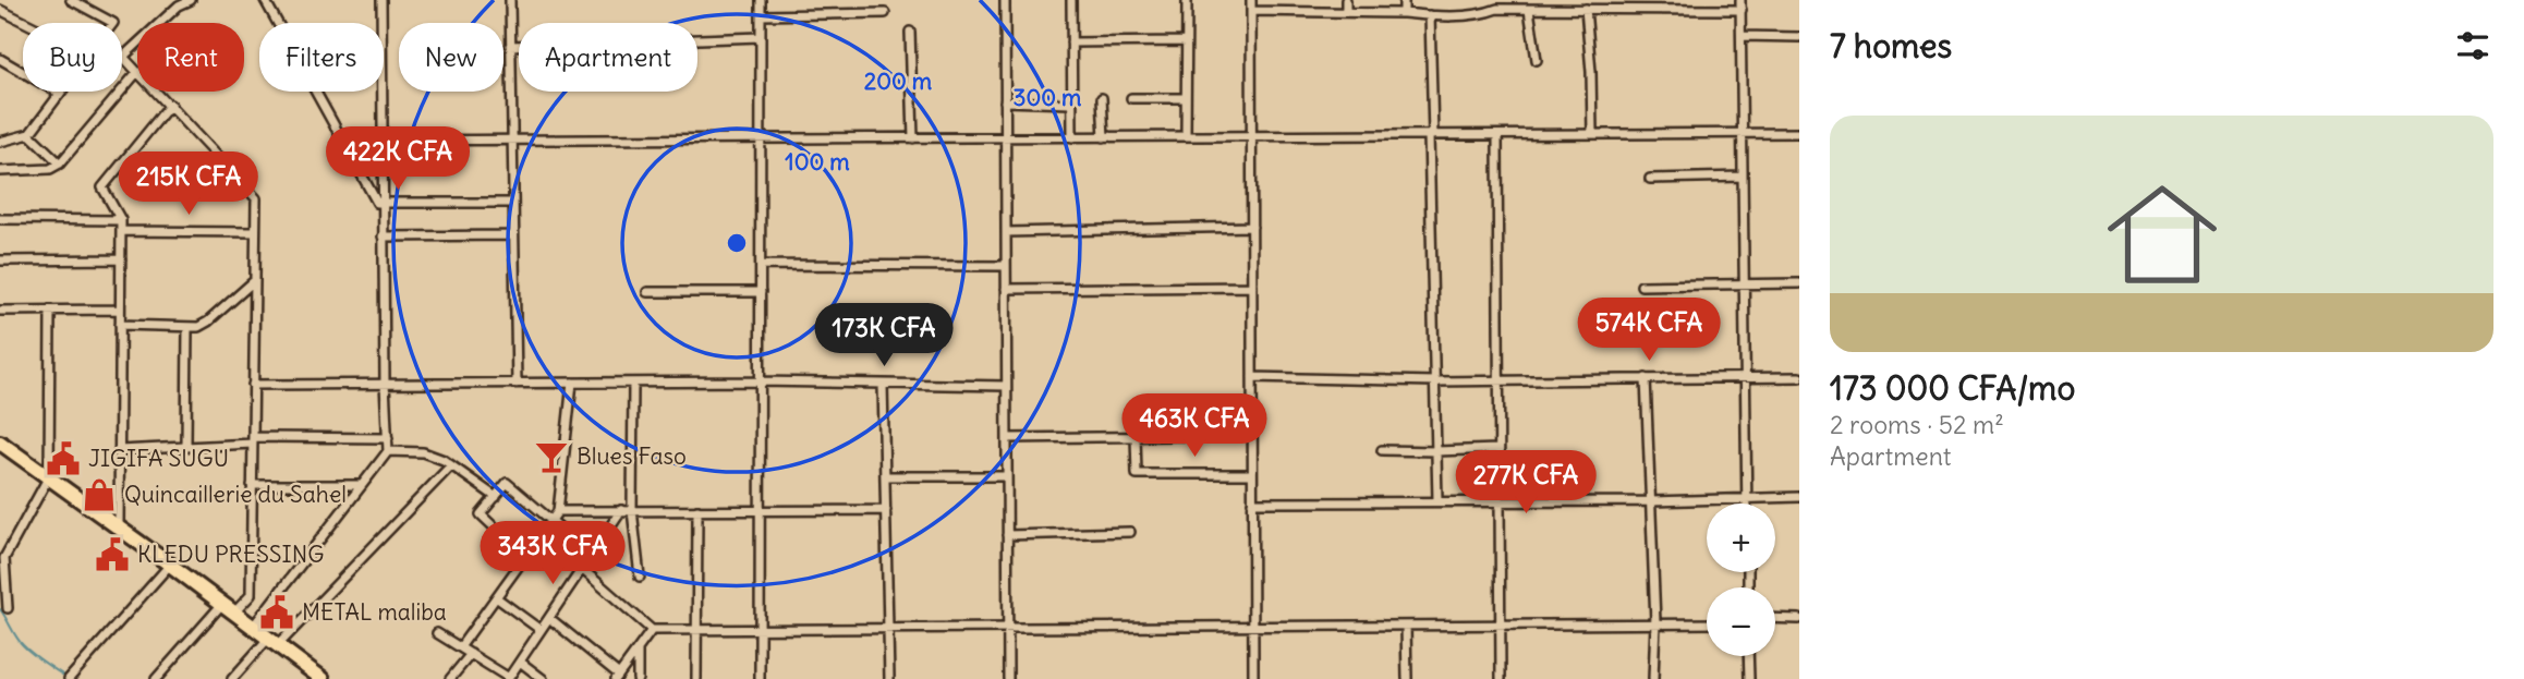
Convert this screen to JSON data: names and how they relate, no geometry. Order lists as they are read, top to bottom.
{
  "places": {
    "bar": ["Blues Faso"],
    "public building": ["JIGIFA SUGU", "KLEDU PRESSING", "METAL maliba"],
    "shop": ["Quincaillerie du Sahel"]
  },
  "page": {
    "heading": "7 homes",
    "chip": [
      "Buy",
      "Rent",
      "Filters",
      "New",
      "Apartment"
    ],
    "list": [
      {
        "name": "173 000 CFA/mo",
        "note": "2 rooms · 52 m² · Apartment"
      }
    ],
    "price": [
      "422K CFA",
      "215K CFA",
      "574K CFA",
      "173K CFA",
      "463K CFA",
      "277K CFA",
      "343K CFA"
    ],
    "map_buttons": ["+", "−"]
  },
  "rings": ["200 m", "300 m", "100 m"]
}
